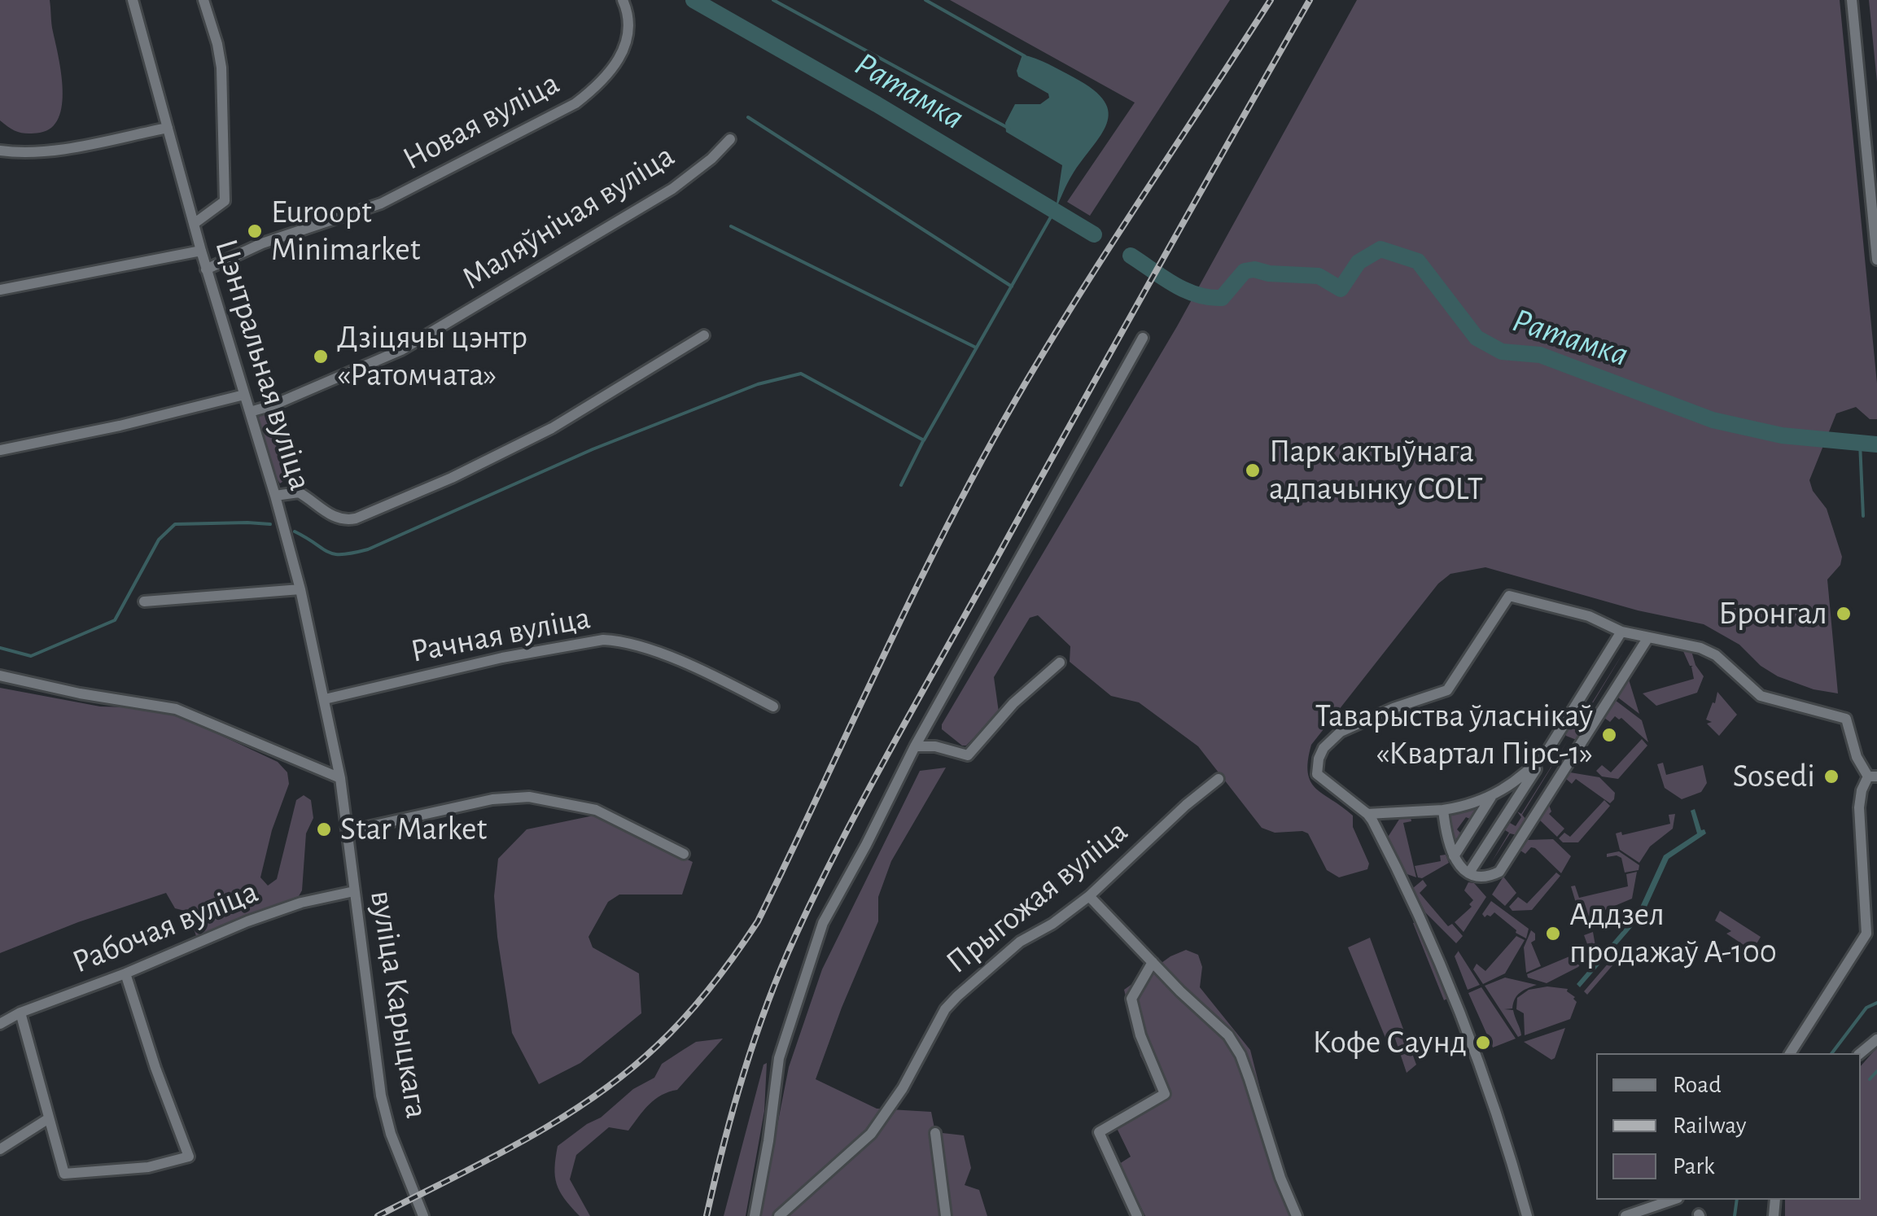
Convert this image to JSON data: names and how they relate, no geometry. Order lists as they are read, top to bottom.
{
  "streets": {
    "street": [
      "Новая вуліца",
      "Маляўнічая вуліца",
      "Цэнтральная вуліца",
      "Рачная вуліца",
      "Прыгожая вуліца",
      "Рабочая вуліца",
      "вуліца Карыцкага"
    ]
  },
  "crossings": [
    ["Новая вуліца", "Цэнтральная вуліца"],
    ["Маляўнічая вуліца", "Цэнтральная вуліца"],
    ["Цэнтральная вуліца", "Рачная вуліца"],
    ["Цэнтральная вуліца", "вуліца Карыцкага"],
    ["Рачная вуліца", "вуліца Карыцкага"],
    ["Рабочая вуліца", "вуліца Карыцкага"]
  ],
  "water": ["Ратамка"],
  "places": [
    "Euroopt Minimarket",
    "Дзіцячы цэнтр «Ратомчата»",
    "Парк актыўнага адпачынку COLT",
    "Бронгал",
    "Таварыства ўласнікаў «Квартал Пірс-1»",
    "Sosedi",
    "Star Market",
    "Аддзел продажаў А-100",
    "Кофе Саунд"
  ],
  "legend": ["Road", "Railway", "Park"]
}
